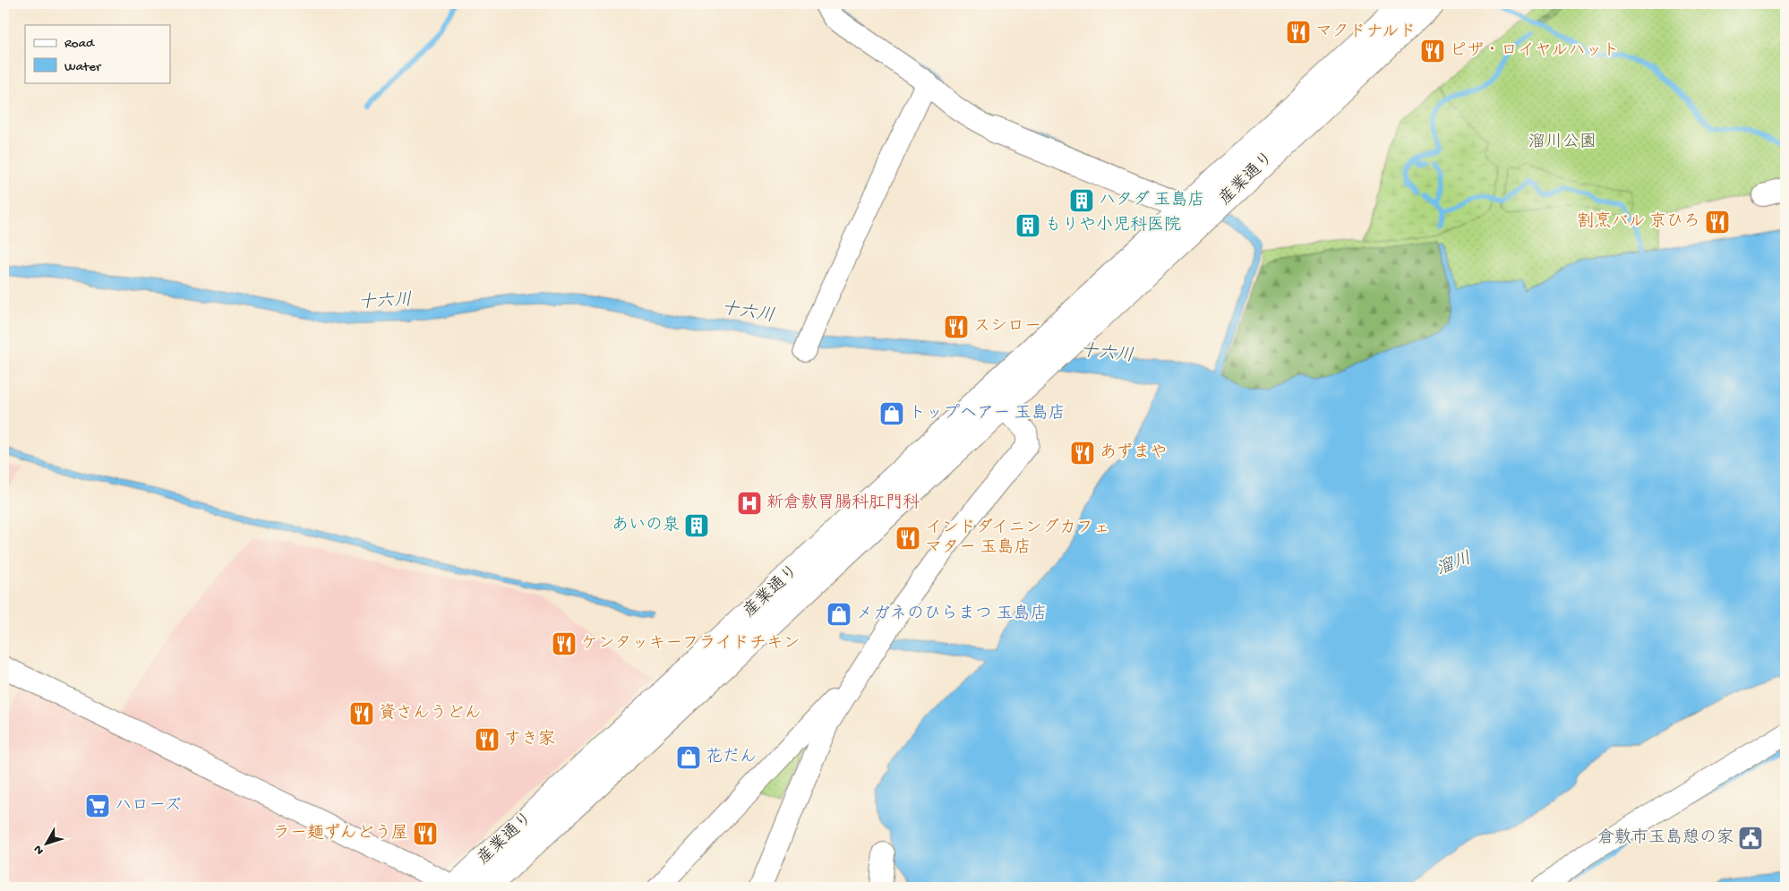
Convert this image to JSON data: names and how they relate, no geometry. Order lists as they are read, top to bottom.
{
  "streets": {
    "street": ["産業通り"]
  },
  "water": ["十六川", "溜川"],
  "parks": ["溜川公園"],
  "places": {
    "restaurant": [
      "マクドナルド",
      "ピザ・ロイヤルハット",
      "割烹バル 京ひろ",
      "スシロー",
      "あずまや",
      "インドダイニングカフェ マター 玉島店",
      "ケンタッキーフライドチキン",
      "資さんうどん",
      "すき家",
      "ラー麺ずんどう屋"
    ],
    "building": ["ハタダ 玉島店", "もりや小児科医院", "あいの泉"],
    "shop": ["トップヘアー 玉島店", "メガネのひらまつ 玉島店", "花だん"],
    "hospital": ["新倉敷胃腸科肛門科"],
    "supermarket": ["ハローズ"],
    "public building": ["倉敷市玉島憩の家"]
  },
  "legend": ["Road", "Water"],
  "north": "bottom left"
}
